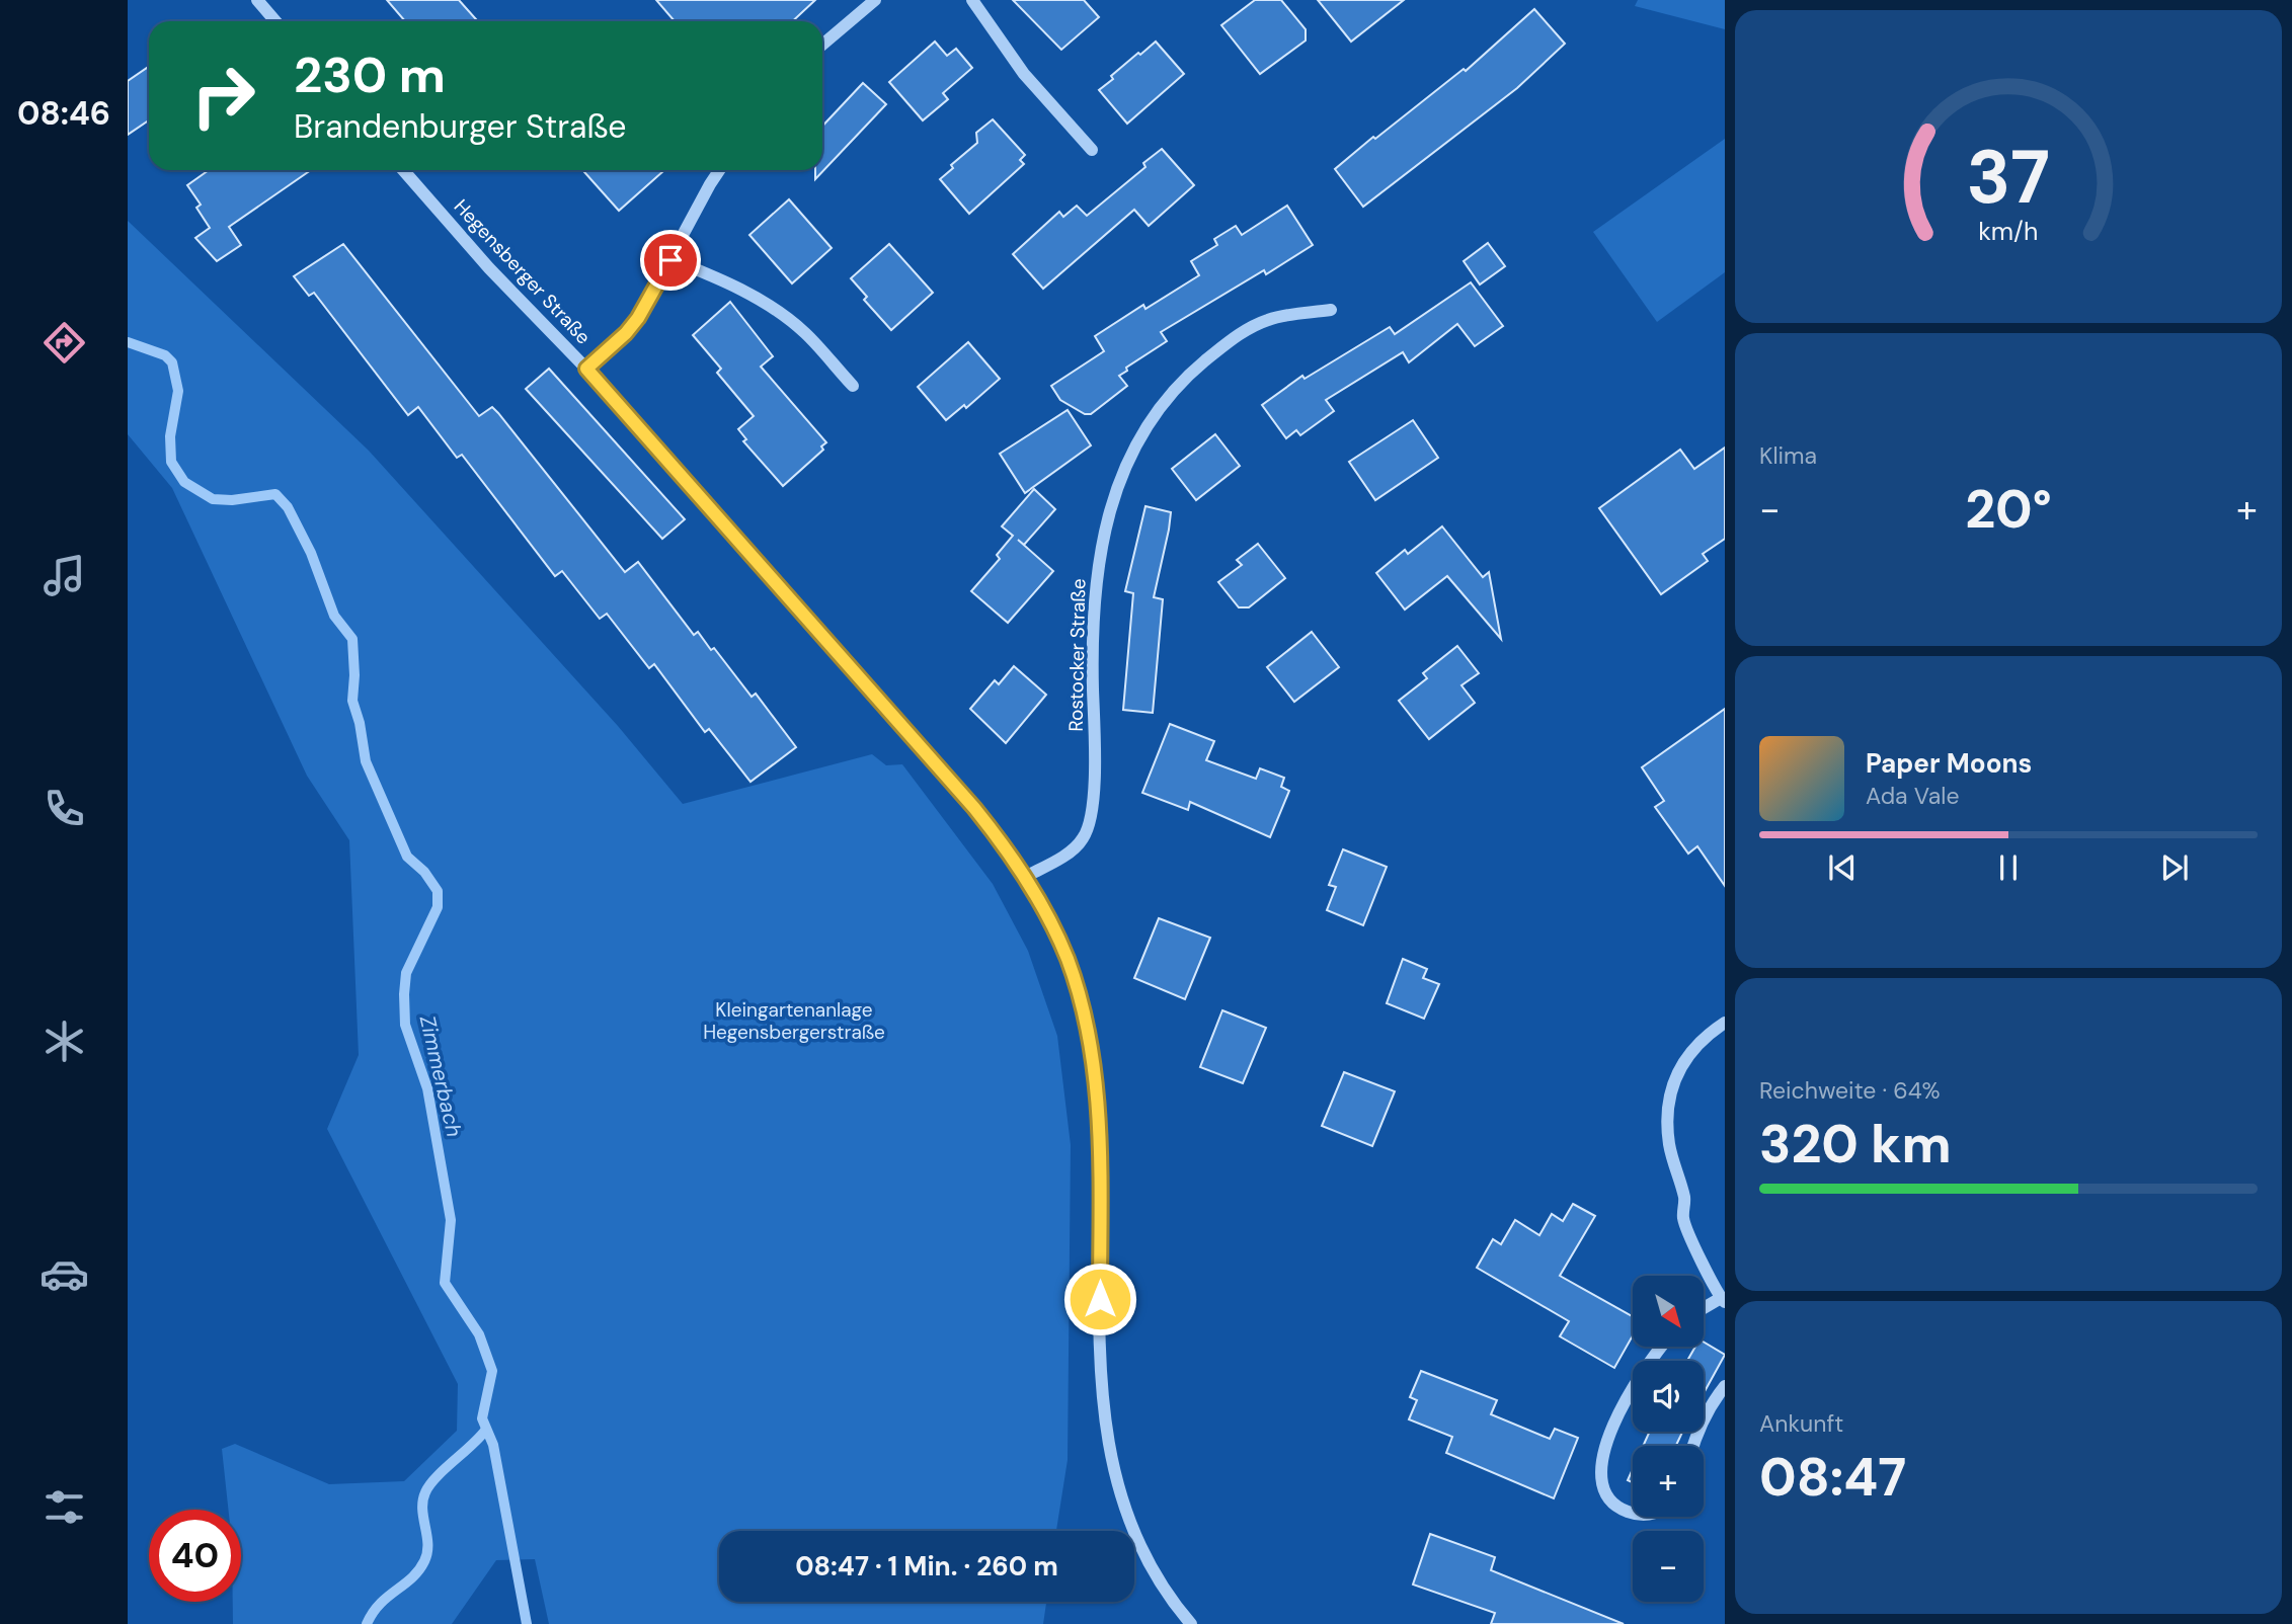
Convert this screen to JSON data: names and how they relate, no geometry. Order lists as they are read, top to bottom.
{
  "streets": {
    "street": ["Hegensberger Straße", "Rostocker Straße"]
  },
  "crossings": [
    ["Hegensberger Straße", "Rostocker Straße"]
  ],
  "water": ["Zimmerbach"],
  "parks": ["Kleingartenanlage Hegensbergerstraße"],
  "north": "bottom right",
  "page": {
    "tabs": "08:46",
    "turn": ["230 m", "Brandenburger Straße"],
    "tile": [
      "Klima",
      ["Reichweite · 64%", "320 km"],
      ["Ankunft", "08:47"]
    ],
    "heat": ["−", "20°", "+"],
    "song": ["Paper Moons", "Ada Vale"],
    "map_buttons": ["+", "−"],
    "limit": "40",
    "trip": "08:47 · 1 Min. · 260 m",
    "gauge": ["37", "km/h"]
  }
}
